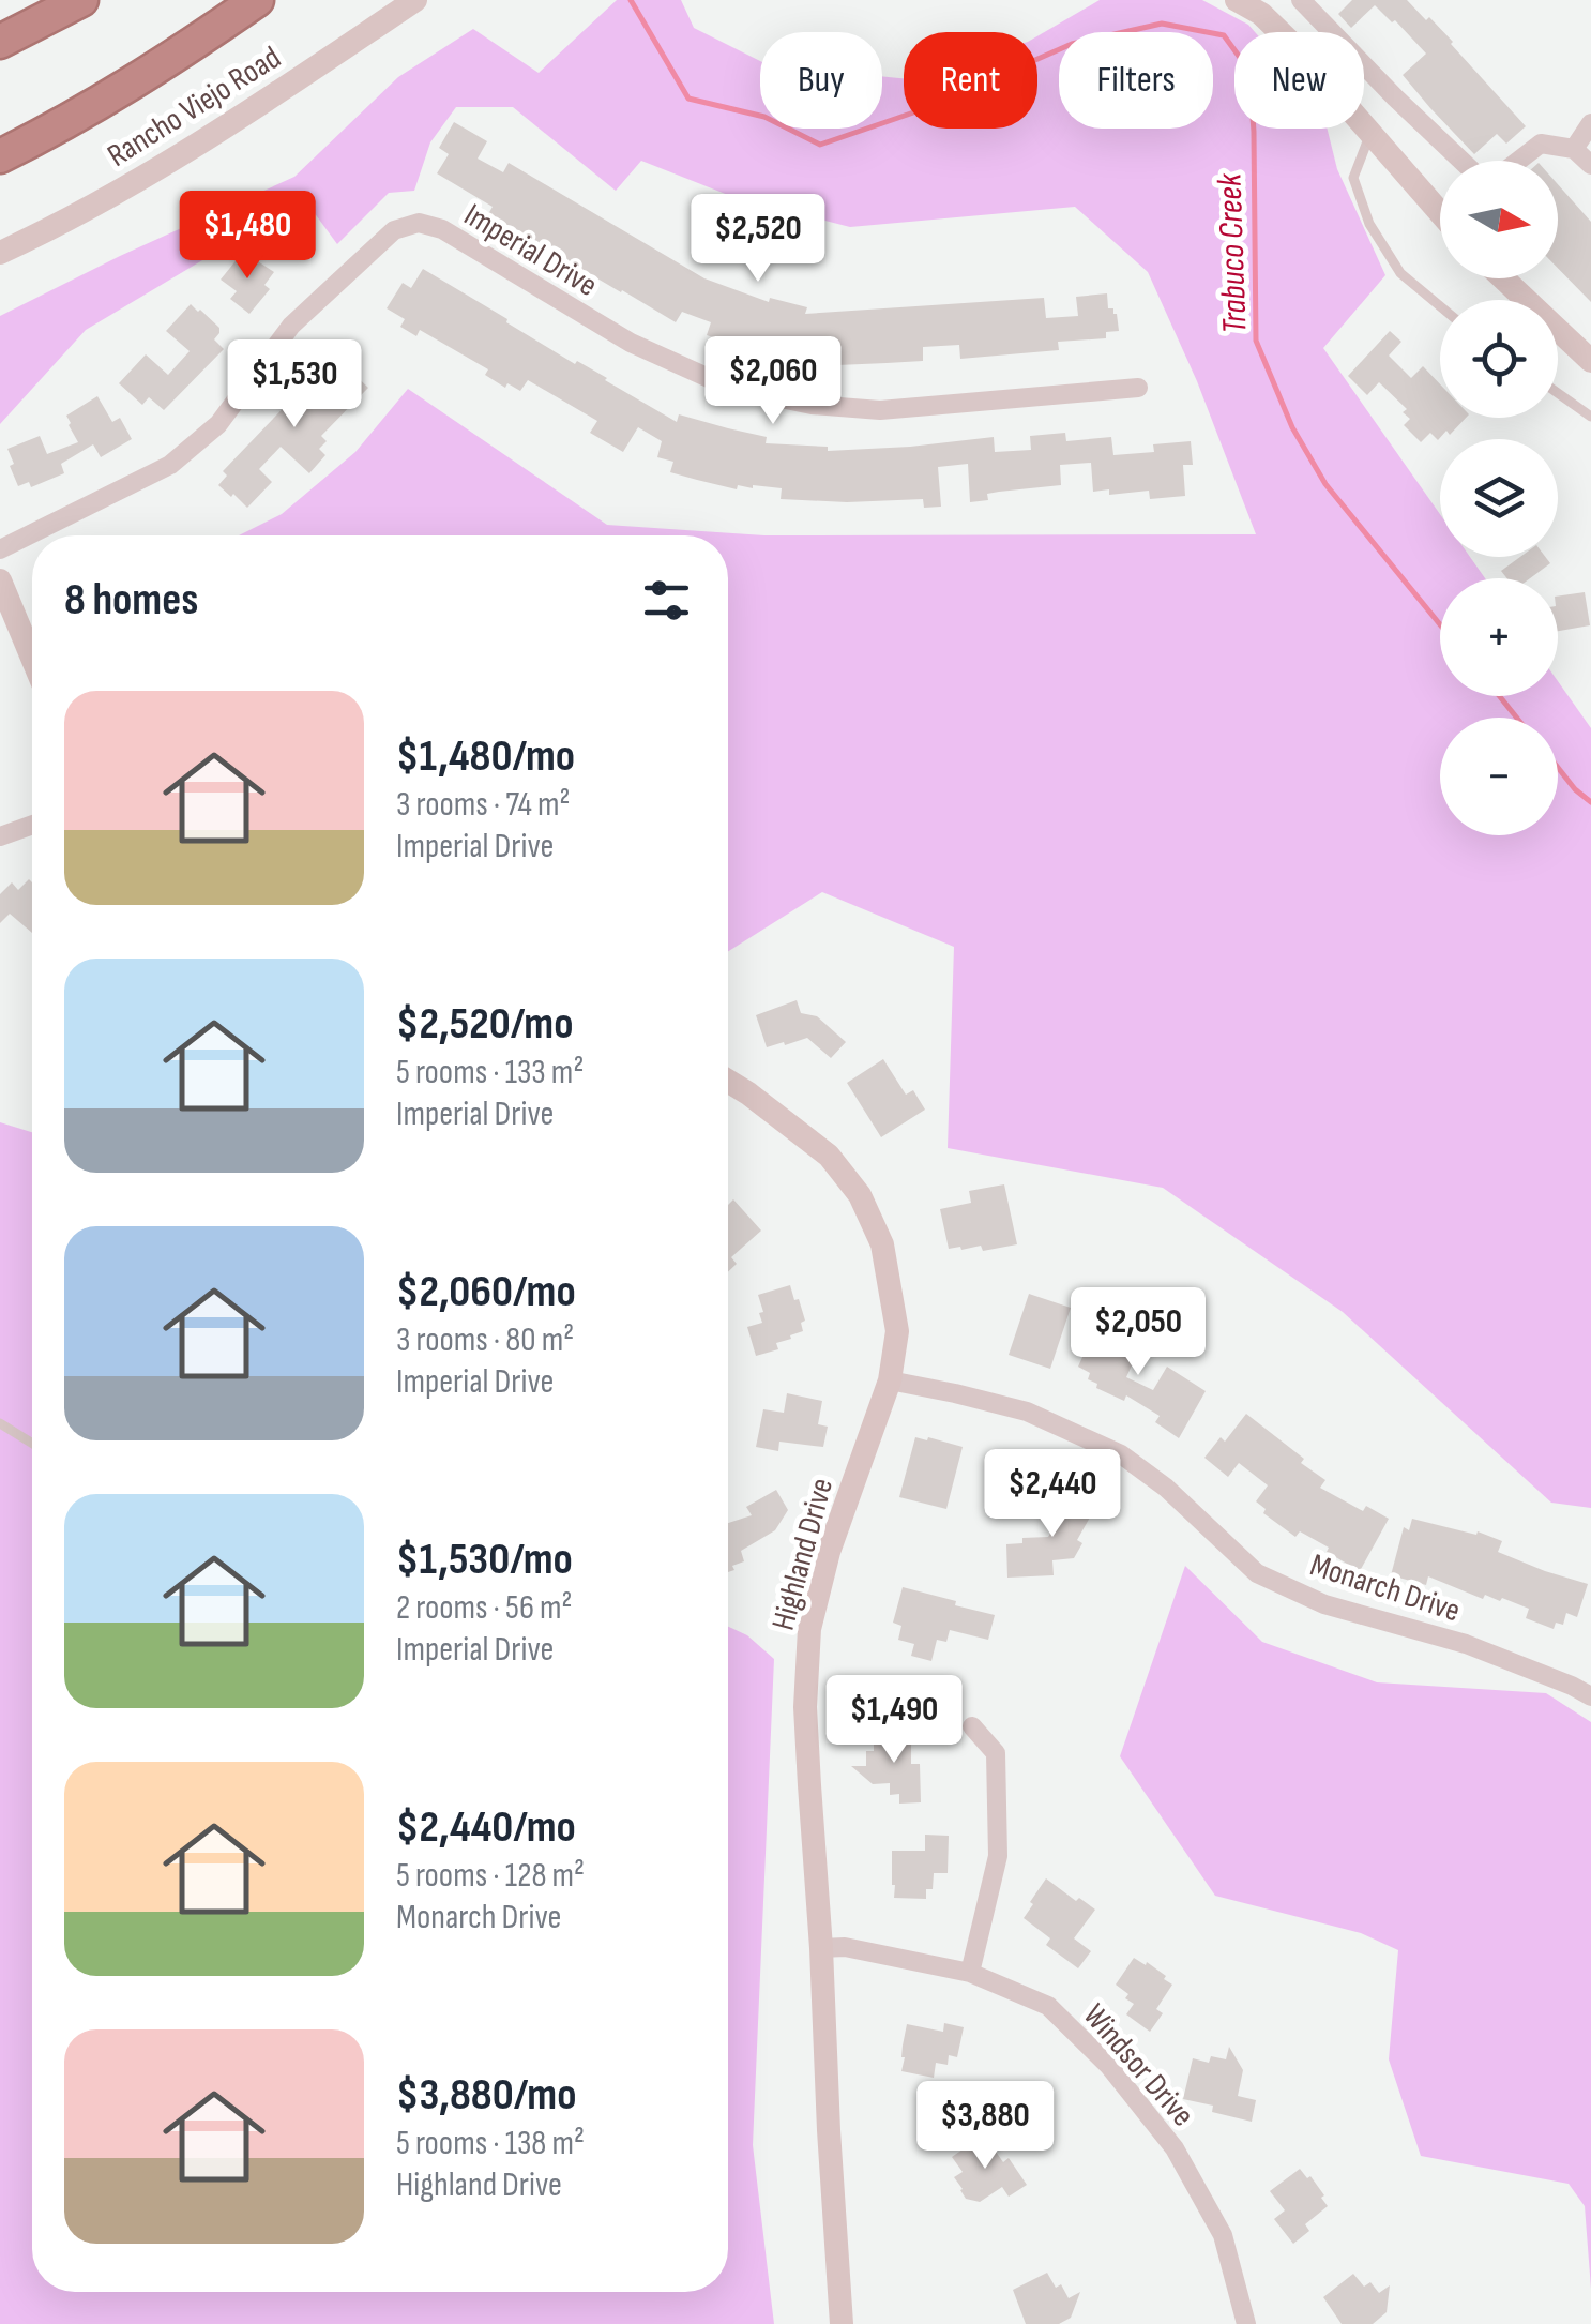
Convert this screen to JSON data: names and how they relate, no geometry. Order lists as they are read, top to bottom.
{
  "streets": {
    "street": [
      "Rancho Viejo Road",
      "Imperial Drive",
      "Highland Drive",
      "Monarch Drive",
      "Windsor Drive"
    ]
  },
  "crossings": [
    ["Highland Drive", "Monarch Drive"],
    ["Highland Drive", "Windsor Drive"]
  ],
  "water": ["Trabuco Creek"],
  "north": "right",
  "page": {
    "chip": [
      "Buy",
      "Rent",
      "Filters",
      "New"
    ],
    "map_buttons": ["+", "−"],
    "price": [
      "$1,480",
      "$2,520",
      "$2,060",
      "$1,530",
      "$2,050",
      "$2,440",
      "$1,490",
      "$3,880"
    ],
    "heading": "8 homes",
    "list": [
      {
        "name": "$1,480/mo",
        "note": "3 rooms · 74 m² · Imperial Drive"
      },
      {
        "name": "$2,520/mo",
        "note": "5 rooms · 133 m² · Imperial Drive"
      },
      {
        "name": "$2,060/mo",
        "note": "3 rooms · 80 m² · Imperial Drive"
      },
      {
        "name": "$1,530/mo",
        "note": "2 rooms · 56 m² · Imperial Drive"
      },
      {
        "name": "$2,440/mo",
        "note": "5 rooms · 128 m² · Monarch Drive"
      },
      {
        "name": "$3,880/mo",
        "note": "5 rooms · 138 m² · Highland Drive"
      }
    ]
  }
}
